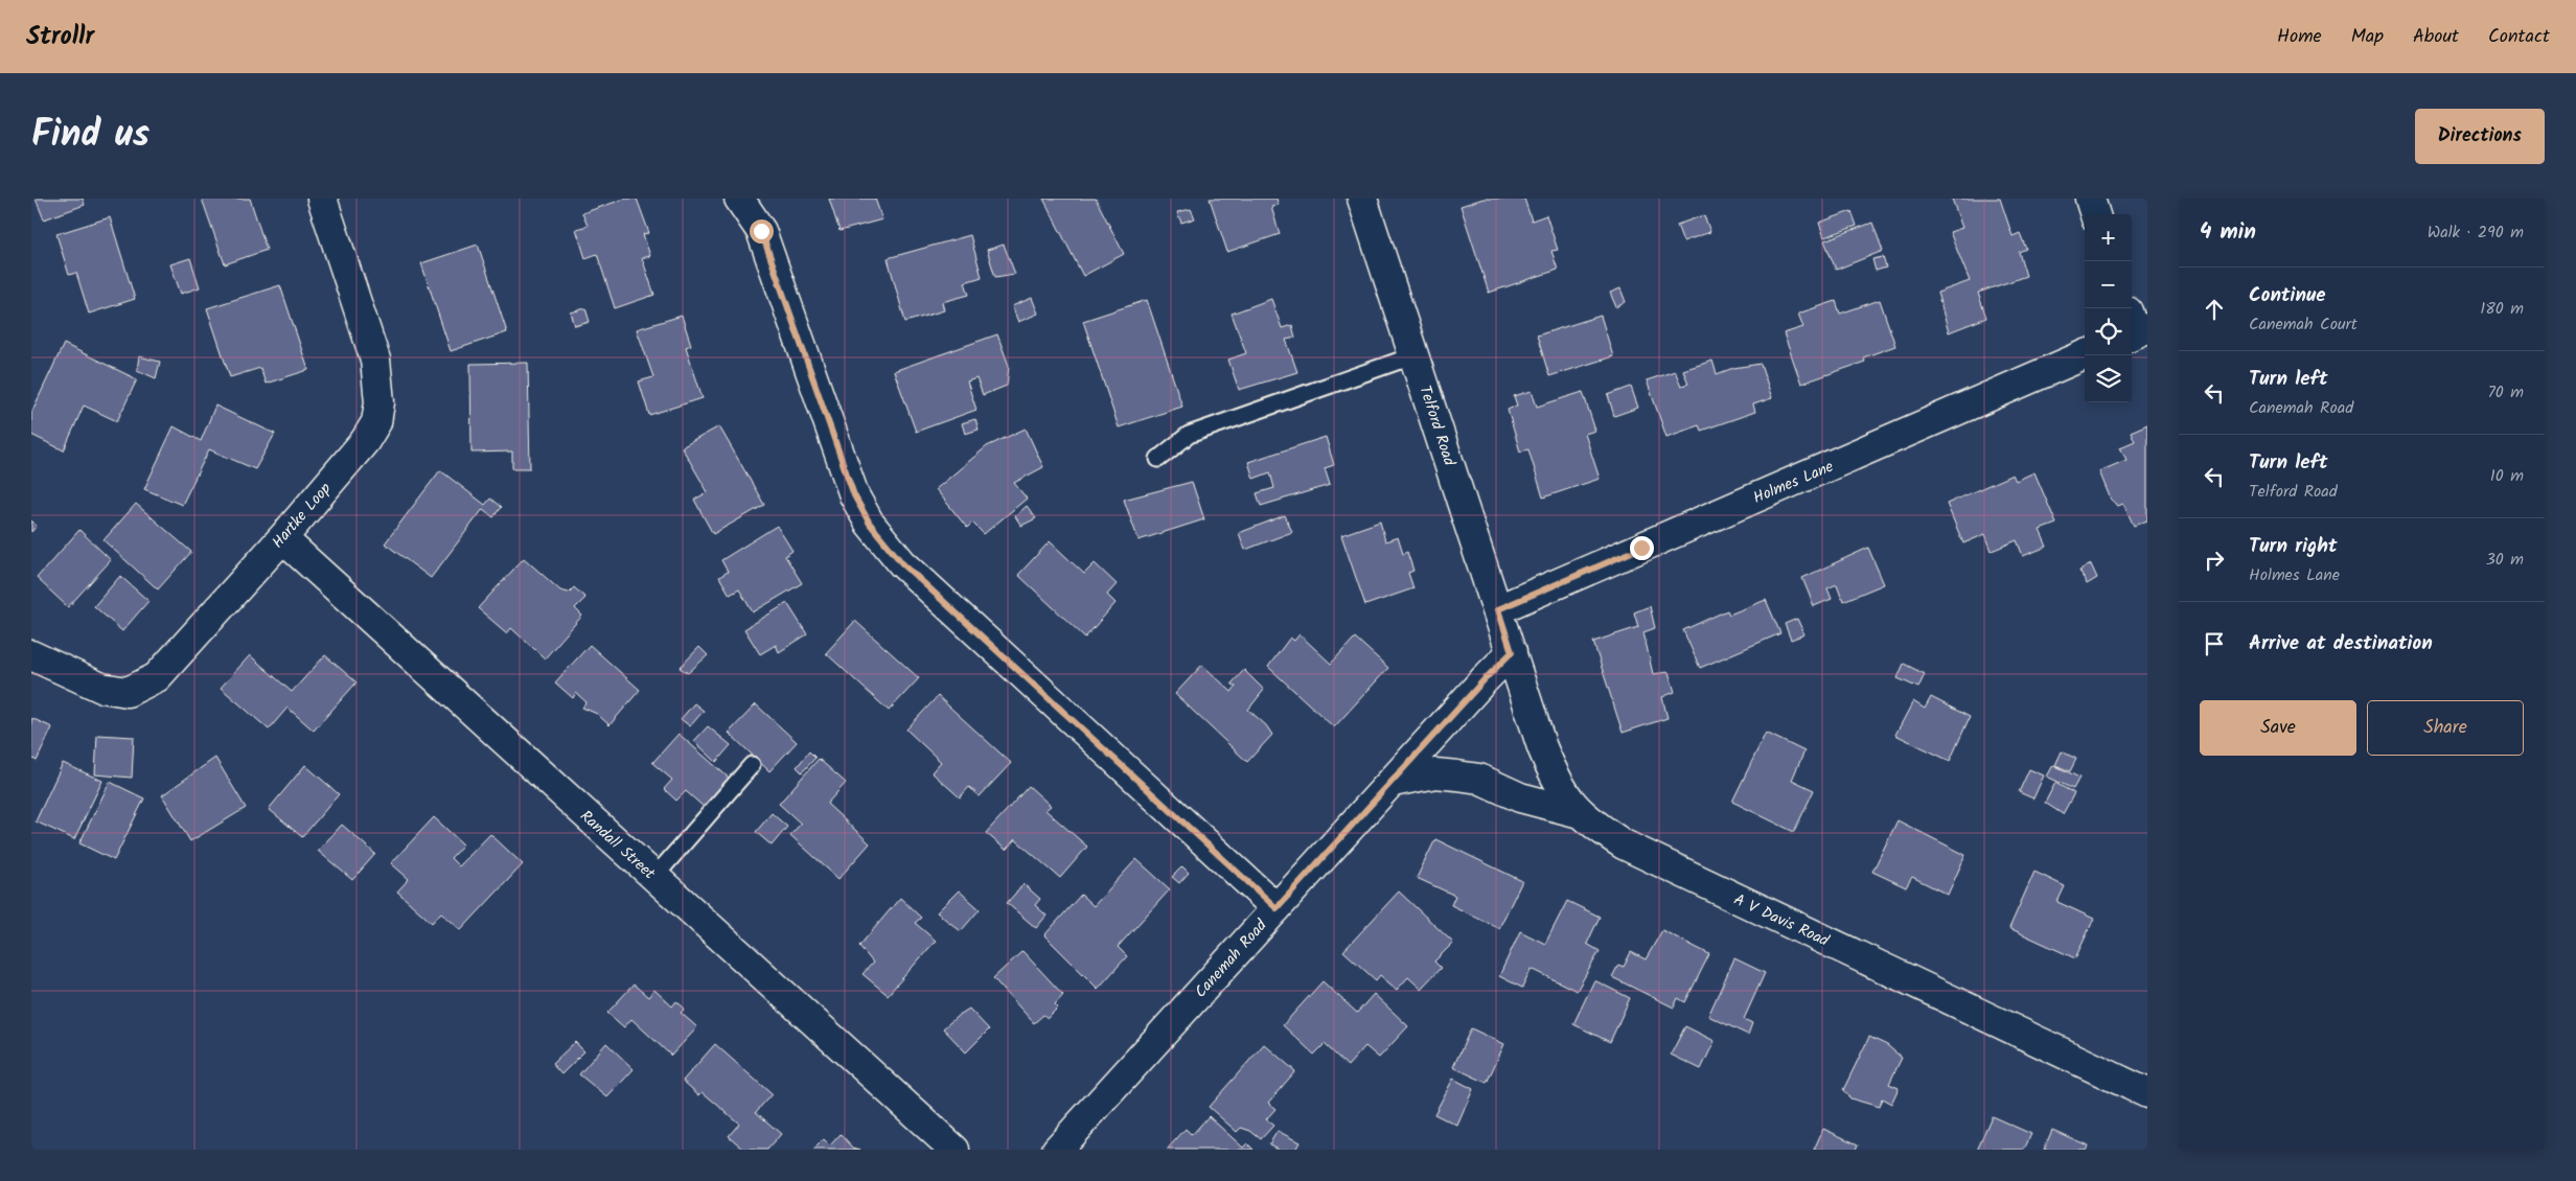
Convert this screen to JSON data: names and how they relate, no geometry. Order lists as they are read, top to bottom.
{
  "streets": {
    "street": [
      "Telford Road",
      "Holmes Lane",
      "Hartke Loop",
      "Randall Street",
      "A V Davis Road",
      "Canemah Road"
    ]
  },
  "crossings": [
    ["Telford Road", "Holmes Lane"],
    ["Telford Road", "A V Davis Road"],
    ["Telford Road", "Canemah Road"],
    ["Hartke Loop", "Randall Street"],
    ["A V Davis Road", "Canemah Road"]
  ],
  "page": {
    "header": "Strollr",
    "nav": [
      "Home",
      "Map",
      "About",
      "Contact"
    ],
    "title": "Find us",
    "buttons": [
      "Directions",
      ["Save", "Share"]
    ],
    "heading": ["4 min", "Walk · 290 m"],
    "map_buttons": ["+", "−"],
    "list": [
      ["Continue", "Canemah Court", "180 m"],
      ["Turn left", "Canemah Road", "70 m"],
      ["Turn left", "Telford Road", "10 m"],
      ["Turn right", "Holmes Lane", "30 m"],
      "Arrive at destination"
    ]
  }
}
